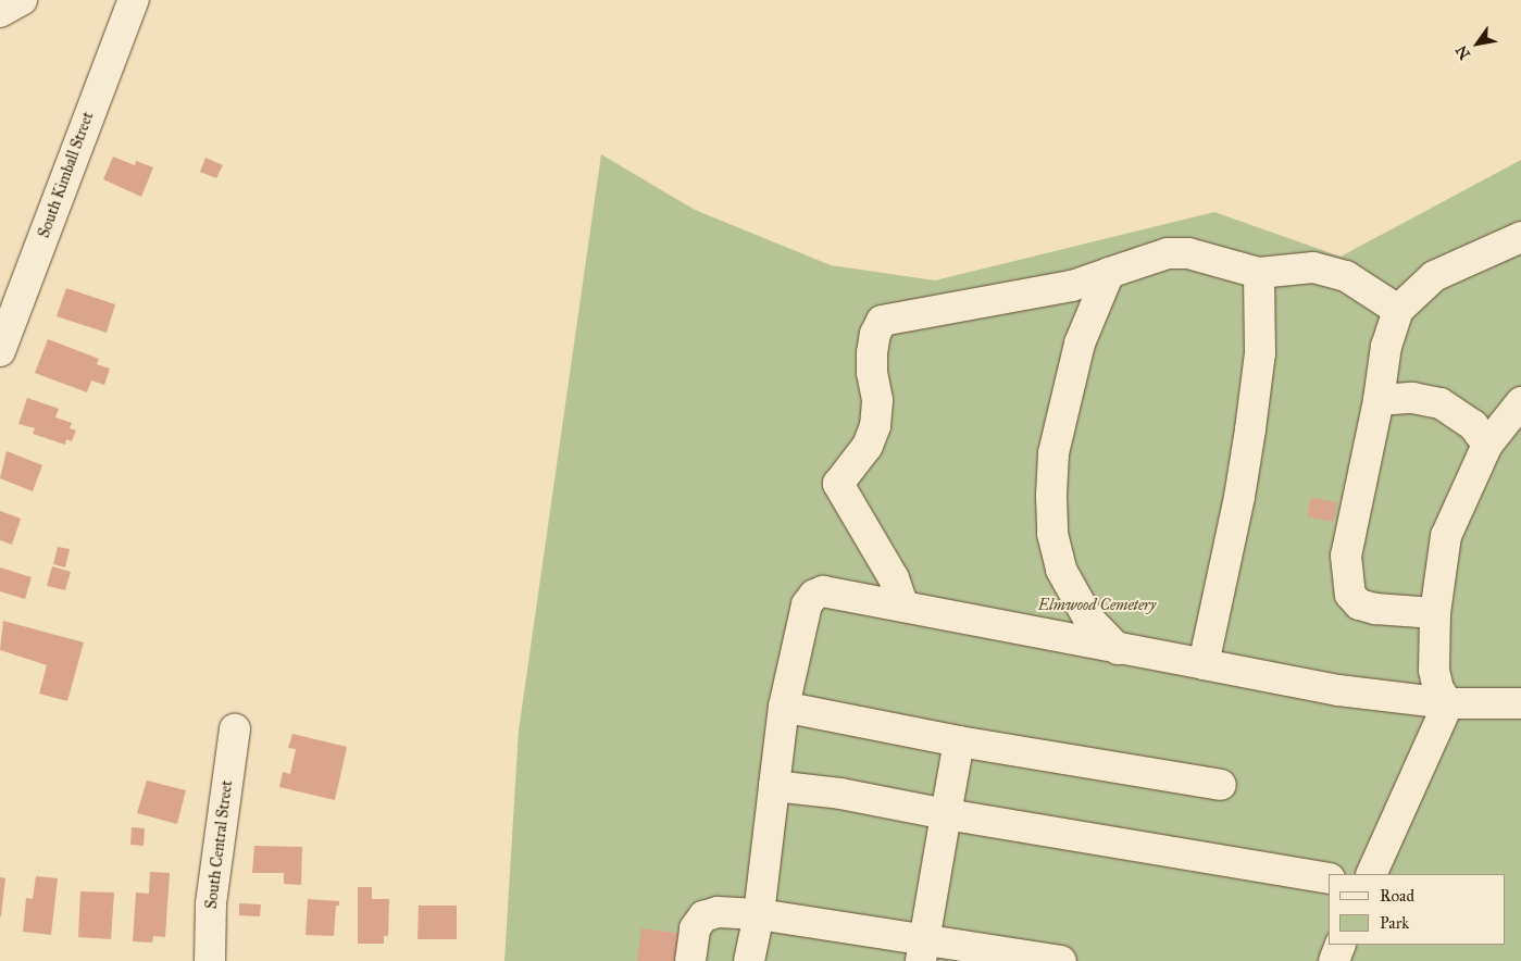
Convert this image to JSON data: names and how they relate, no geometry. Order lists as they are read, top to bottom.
{
  "streets": {
    "street": ["South Kimball Street", "South Central Street"]
  },
  "parks": ["Elmwood Cemetery"],
  "legend": ["Road", "Park"],
  "north": "bottom left"
}
